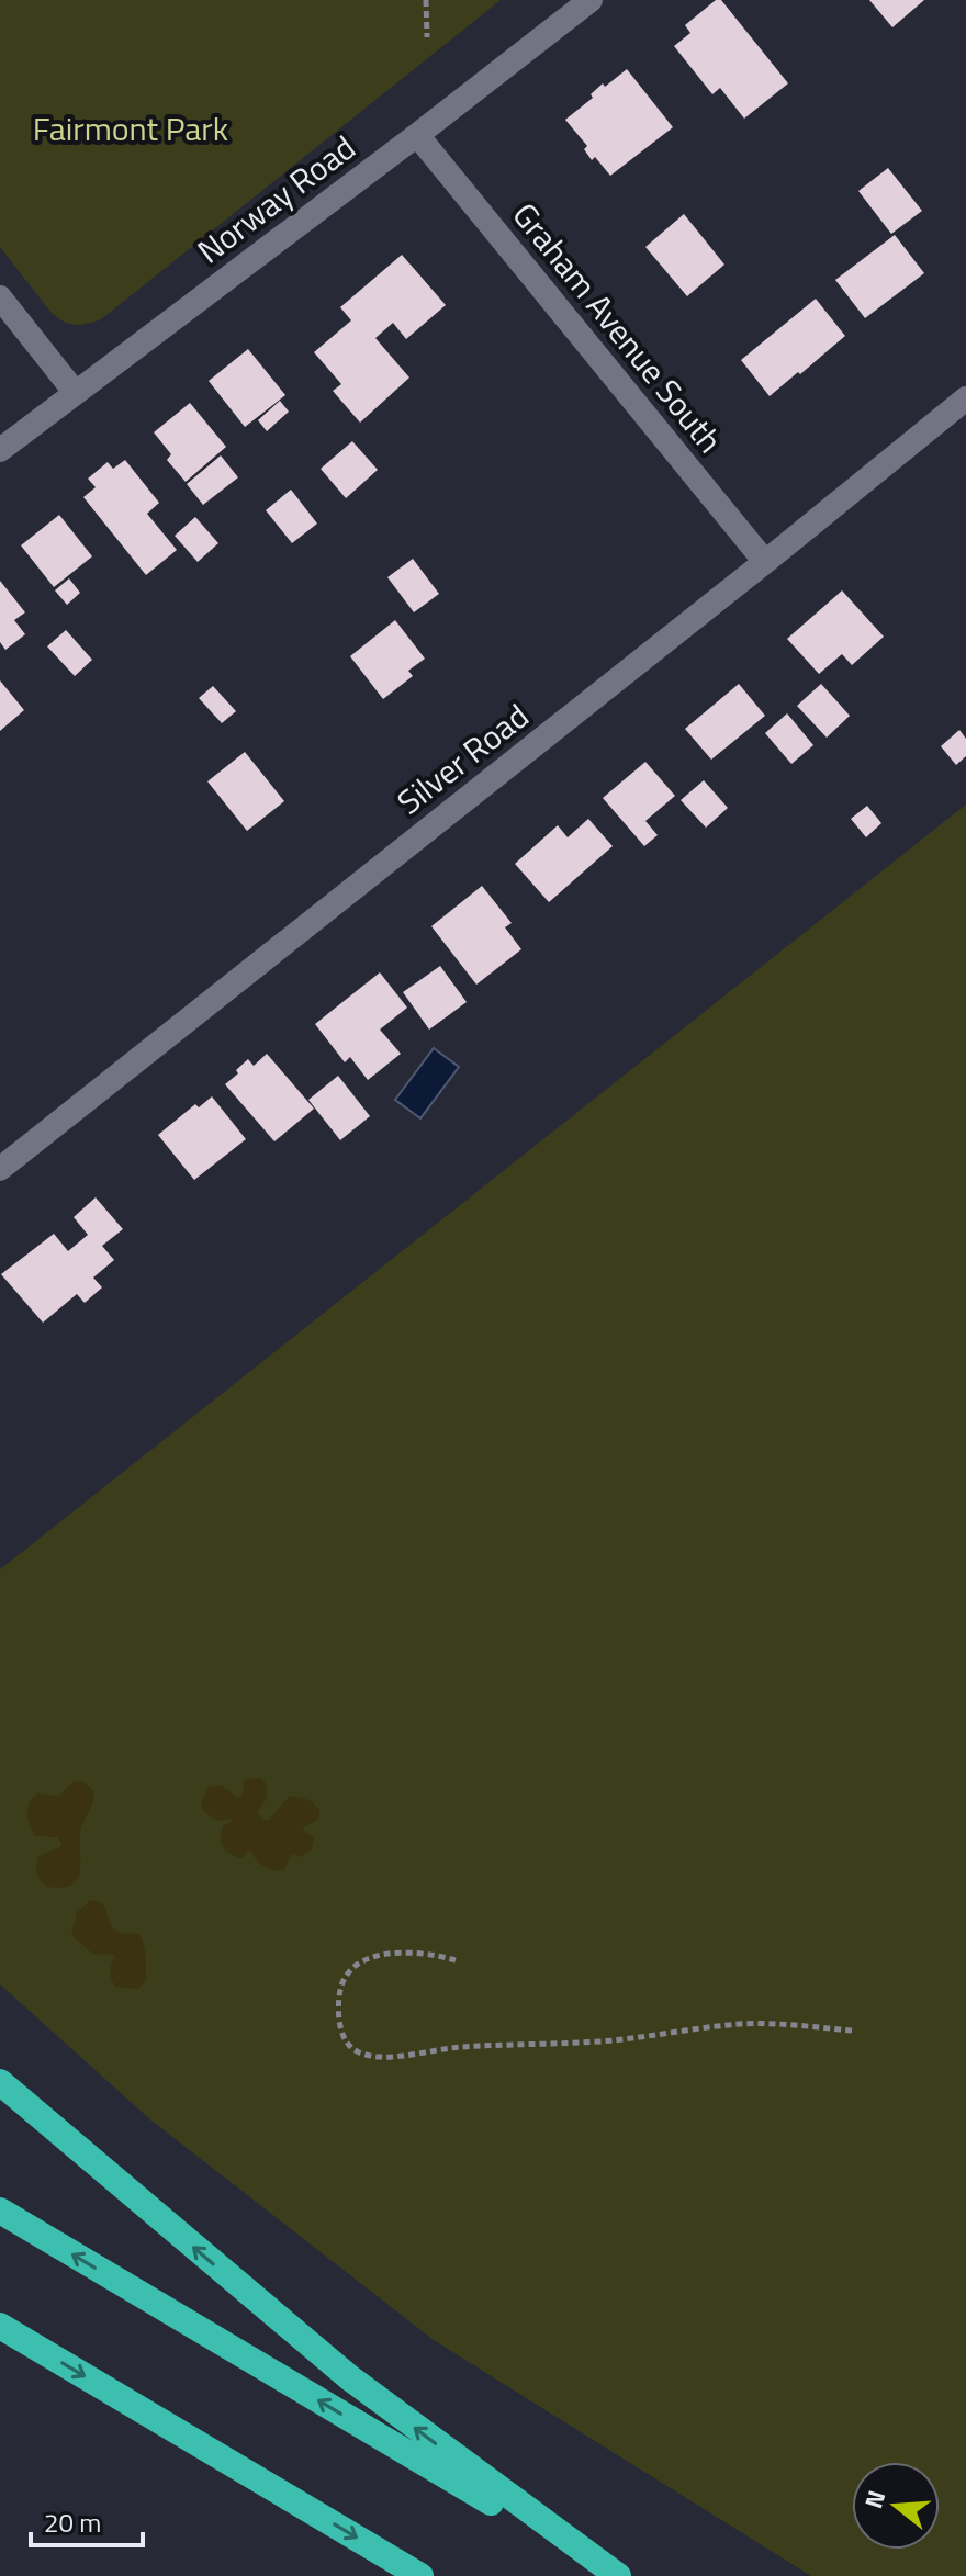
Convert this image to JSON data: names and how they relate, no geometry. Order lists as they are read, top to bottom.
{
  "streets": {
    "street": ["Norway Road", "Graham Avenue South", "Silver Road"]
  },
  "crossings": [
    ["Norway Road", "Graham Avenue South"],
    ["Graham Avenue South", "Silver Road"]
  ],
  "parks": ["Fairmont Park"],
  "scale_bar": "20 m",
  "north": "left"
}
